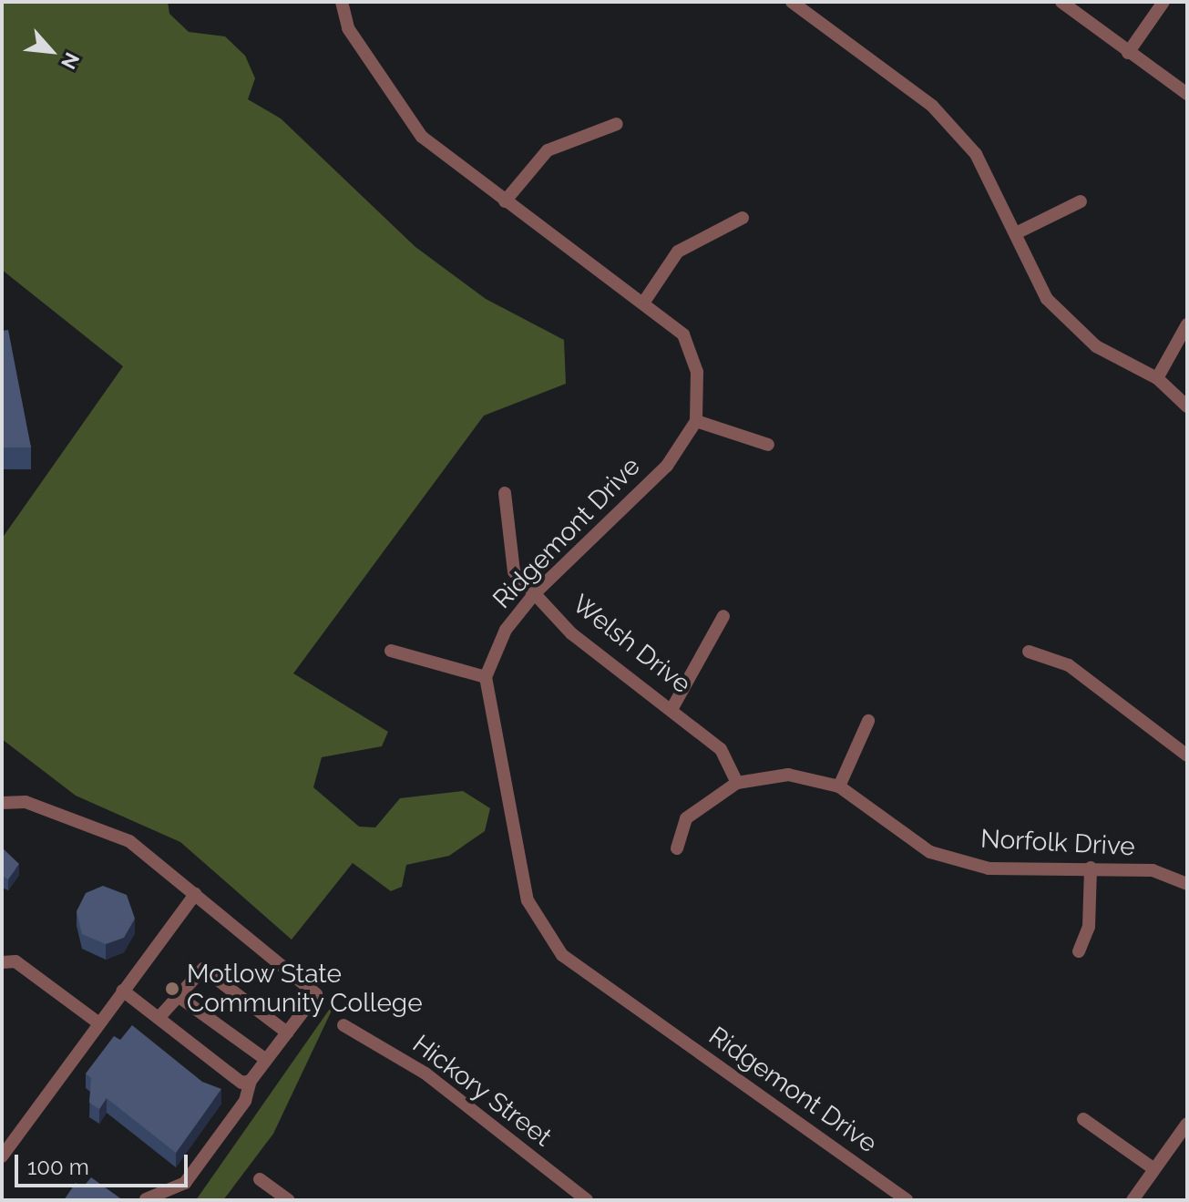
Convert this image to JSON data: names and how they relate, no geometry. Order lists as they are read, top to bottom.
{
  "streets": {
    "street": [
      "Ridgemont Drive",
      "Welsh Drive",
      "Norfolk Drive",
      "Hickory Street"
    ]
  },
  "crossings": [
    ["Ridgemont Drive", "Welsh Drive"],
    ["Welsh Drive", "Norfolk Drive"]
  ],
  "places": ["Motlow State Community College"],
  "scale_bar": "100 m",
  "north": "bottom right"
}
